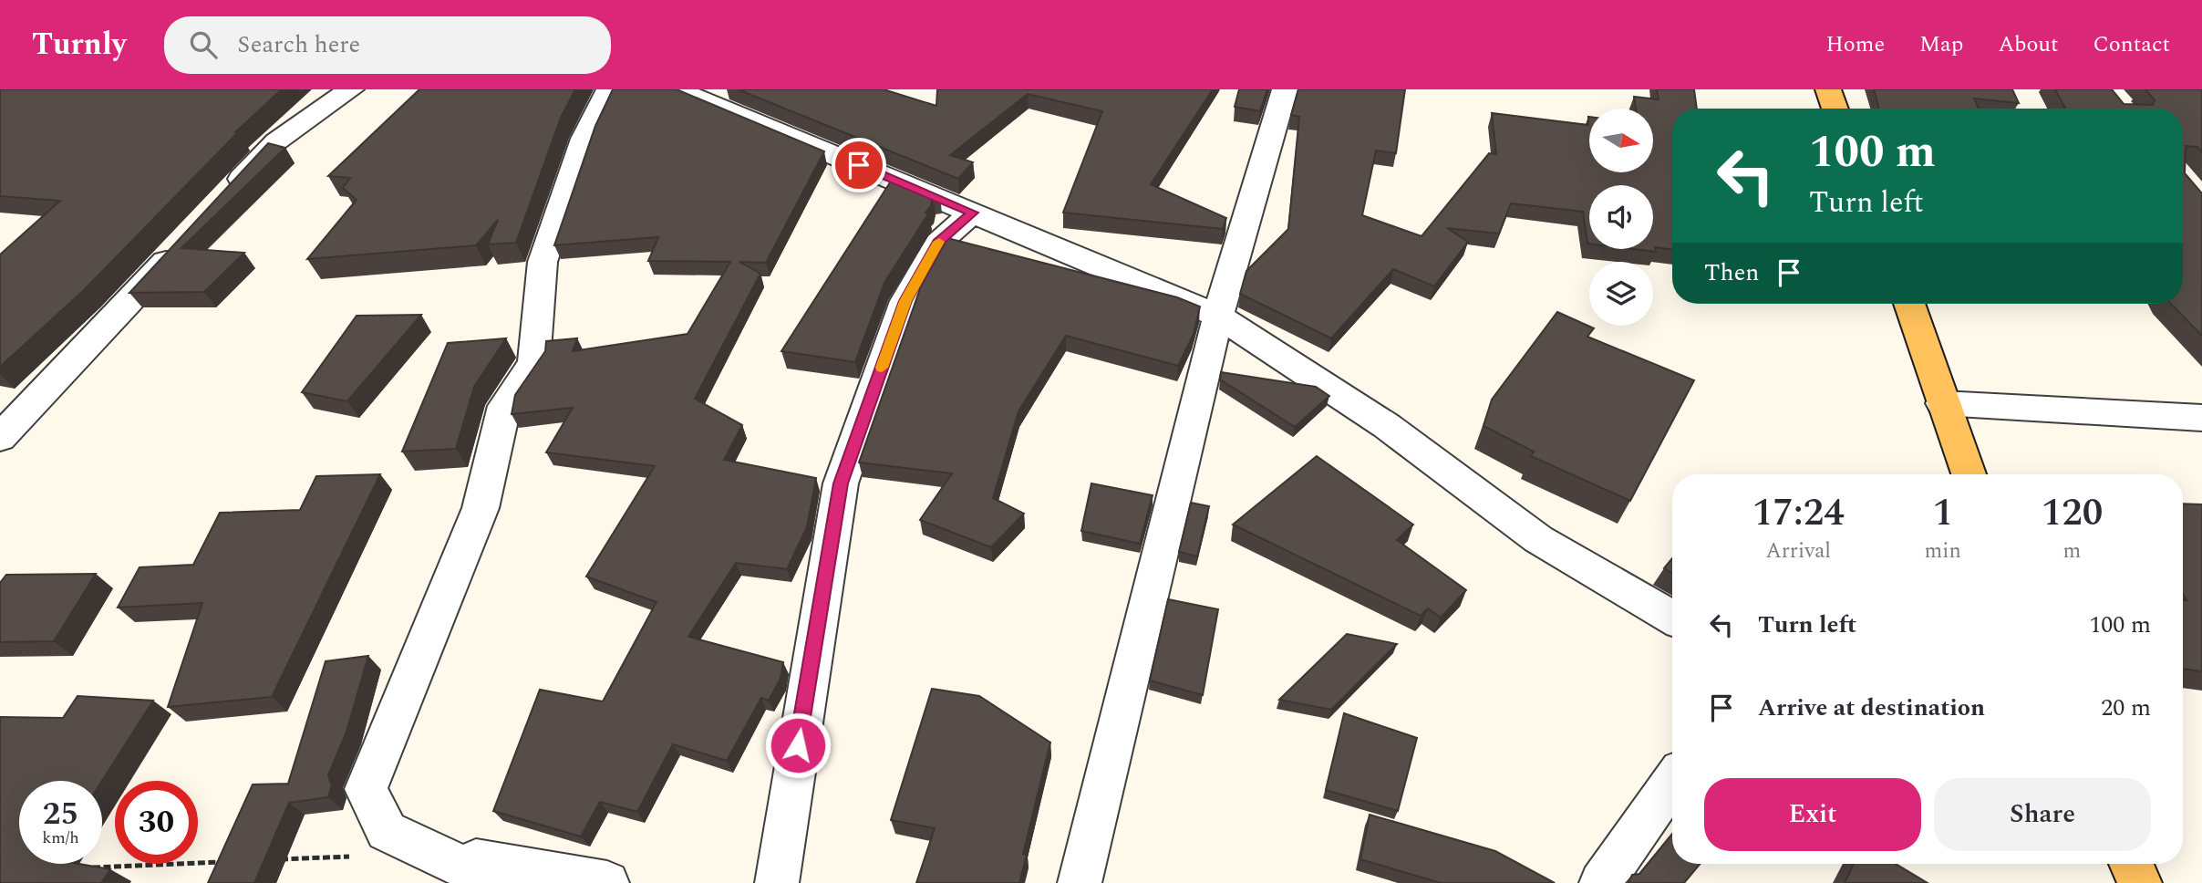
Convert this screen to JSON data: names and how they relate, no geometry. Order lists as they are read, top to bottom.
{
  "north": "right",
  "page": {
    "header": "Turnly",
    "search": "Search here",
    "nav": [
      "Home",
      "Map",
      "About",
      "Contact"
    ],
    "turn": ["100 m", "Turn left"],
    "then": "Then",
    "eta": [
      "17:24",
      "Arrival",
      "1",
      "min",
      "120",
      "m"
    ],
    "list": [
      {
        "name": "Turn left",
        "value": "100 m"
      },
      {
        "name": "Arrive at destination",
        "value": "20 m"
      }
    ],
    "buttons": ["Exit", "Share"],
    "speed": "25 km/h",
    "limit": "30"
  }
}
